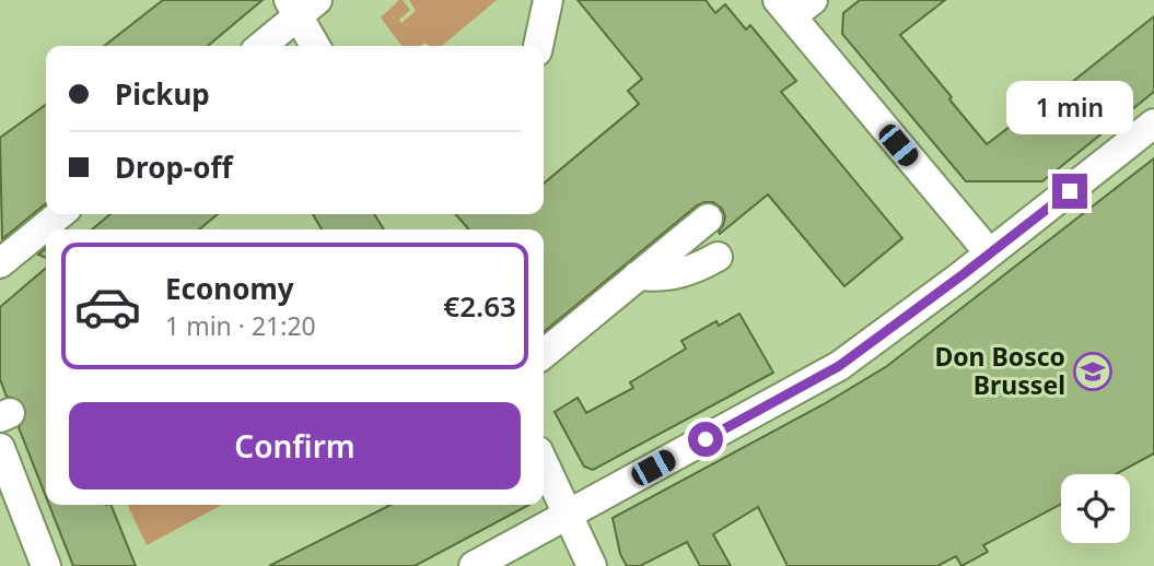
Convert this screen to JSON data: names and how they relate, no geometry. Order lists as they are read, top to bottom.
{
  "places": {
    "school or university": ["Don Bosco Brussel"]
  },
  "page": {
    "banner": ["Pickup", "Drop-off"],
    "bubble": "1 min",
    "list": [
      {
        "name": "Economy",
        "note": "1 min · 21:20",
        "value": "€2.63"
      }
    ],
    "buttons": "Confirm"
  }
}
